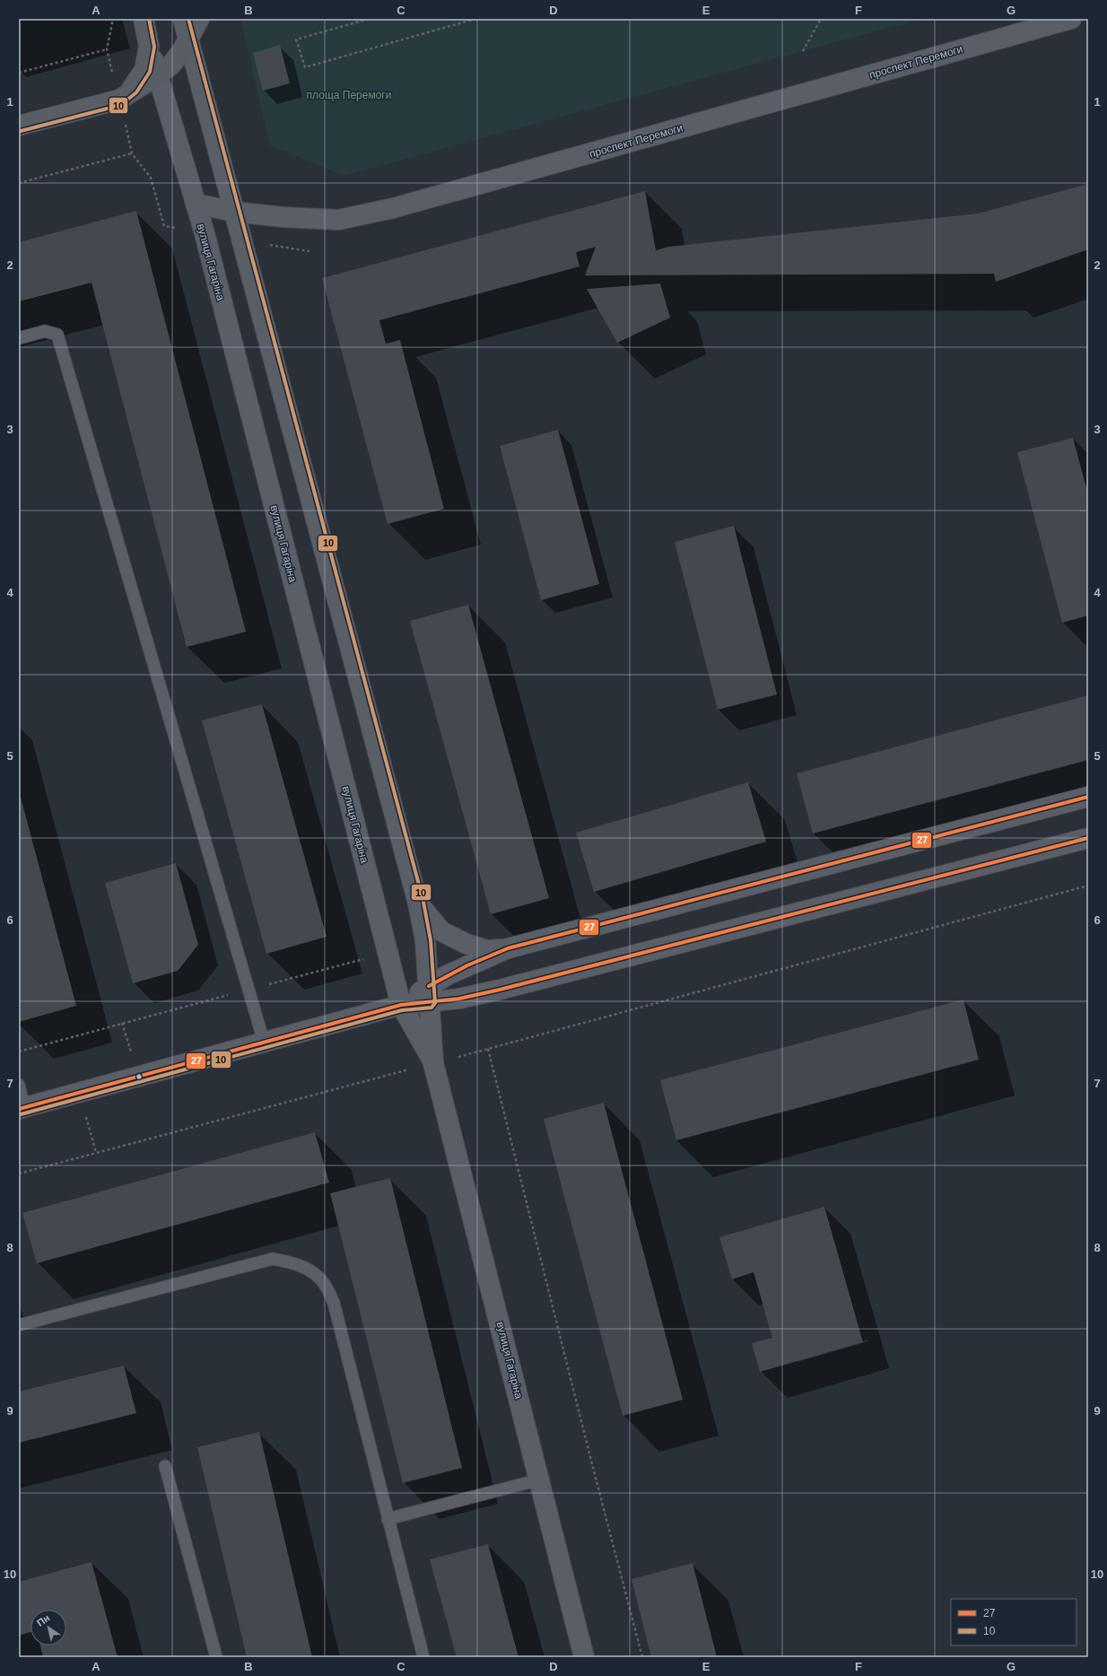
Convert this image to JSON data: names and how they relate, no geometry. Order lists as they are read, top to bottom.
{
  "streets": {
    "main road": ["вулиця Гагаріна"],
    "street": ["проспект Перемоги"]
  },
  "crossings": [
    ["проспект Перемоги", "вулиця Гагаріна"]
  ],
  "parks": ["площа Перемоги"],
  "lines": ["transit line 10", "transit line 27"],
  "legend": ["27", "10"],
  "north": "top left",
  "grid": {
    "columns": [
      "A",
      "B",
      "C",
      "D",
      "E",
      "F",
      "G"
    ],
    "rows": [
      "1",
      "2",
      "3",
      "4",
      "5",
      "6",
      "7",
      "8",
      "9",
      "10"
    ]
  }
}
